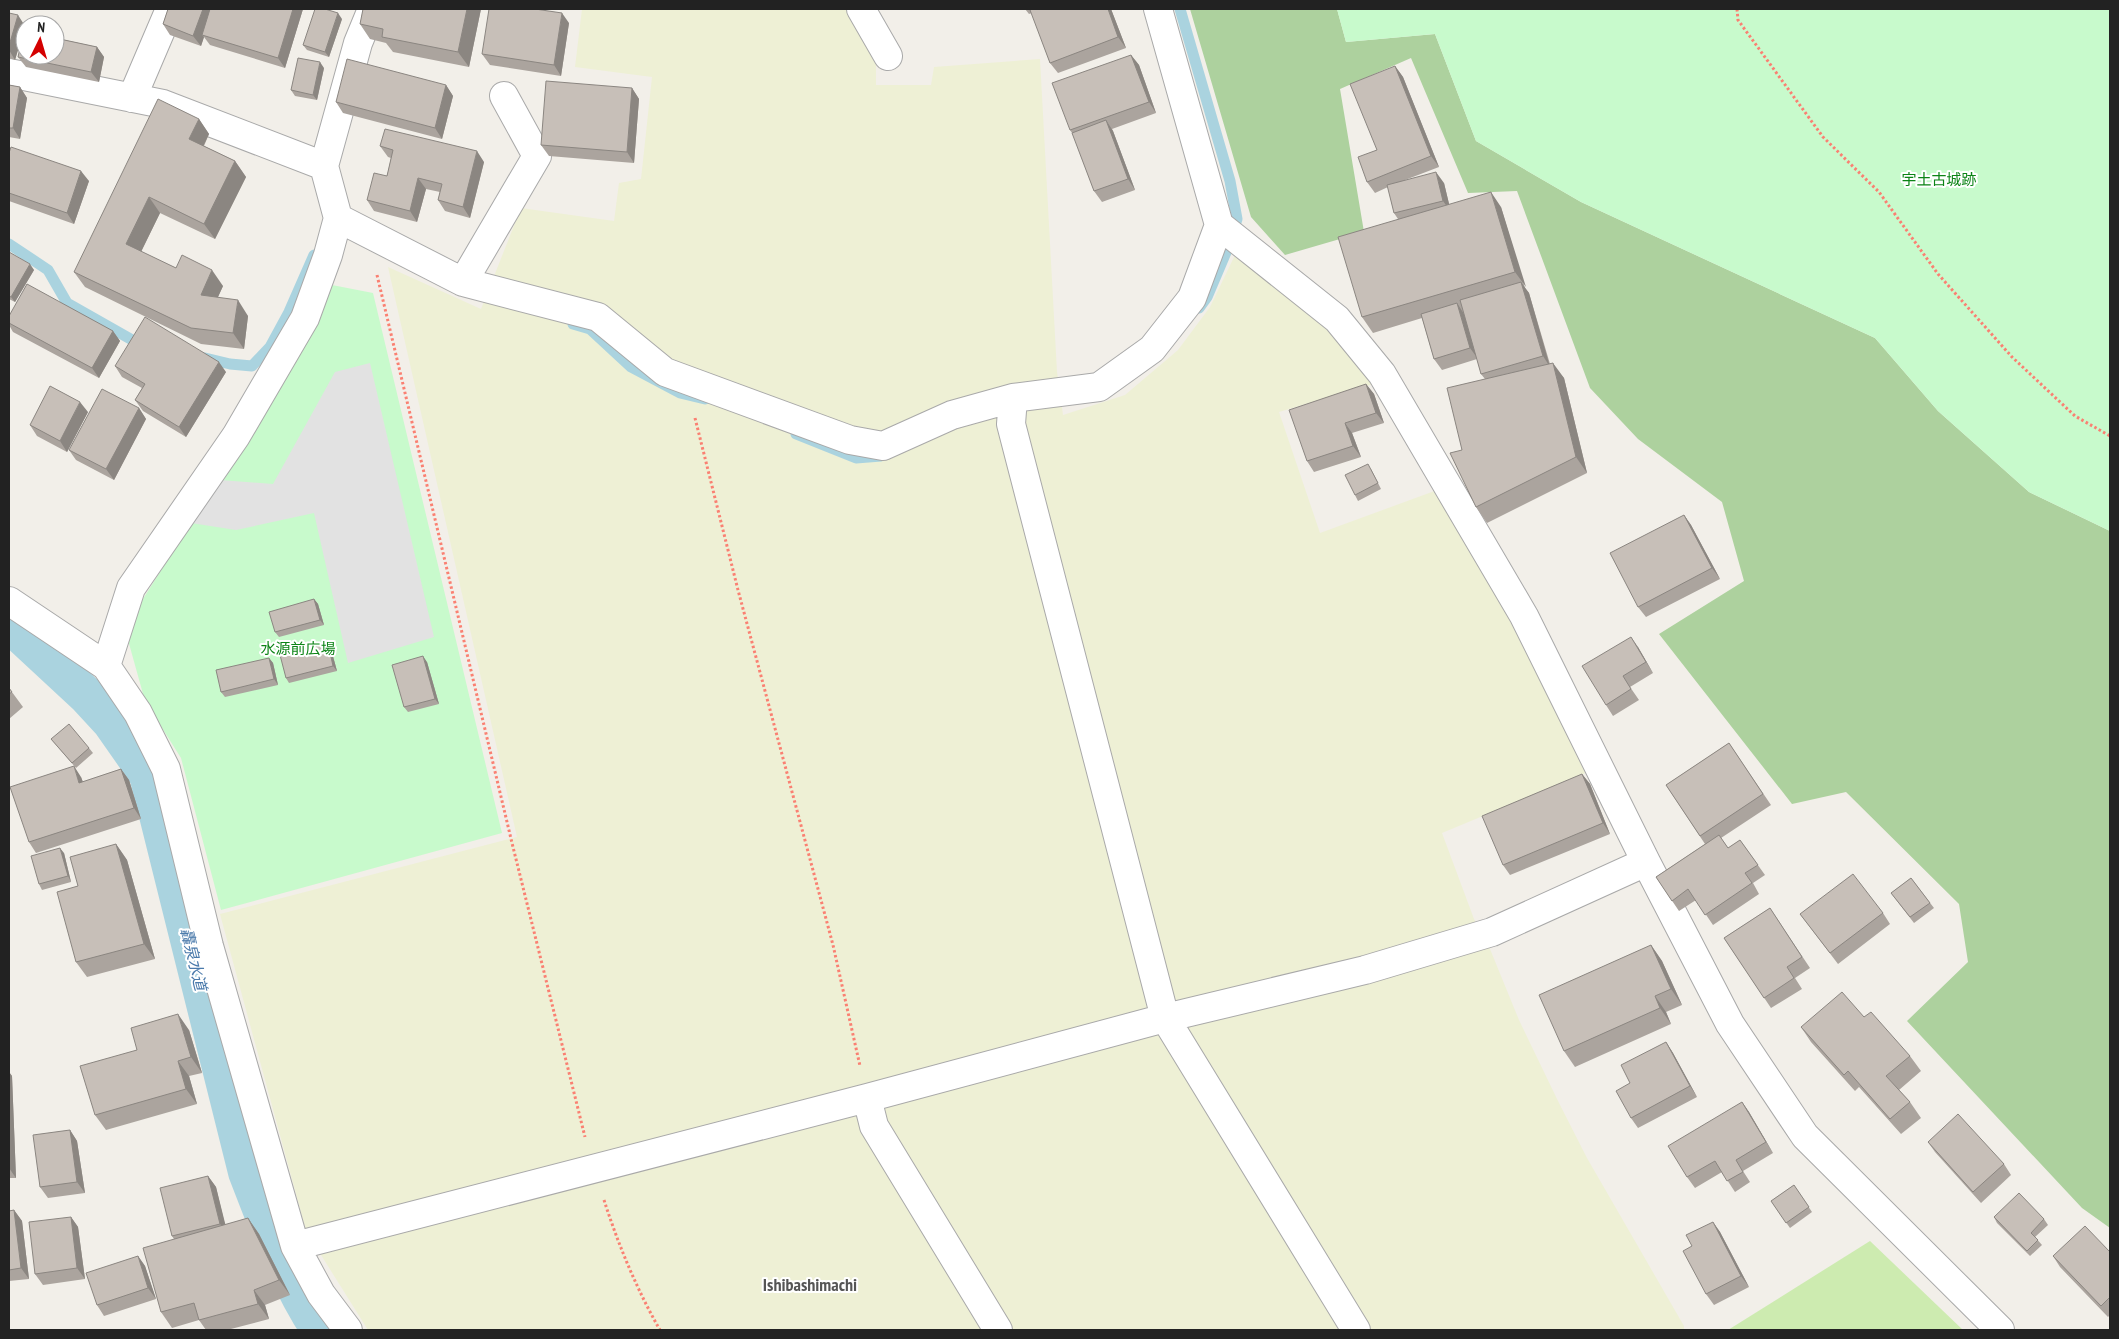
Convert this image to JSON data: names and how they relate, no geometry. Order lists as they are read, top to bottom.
{
  "districts": ["Ishibashimachi"],
  "water": ["轟泉水道"],
  "parks": ["宇土古城跡", "水源前広場"],
  "north": "top"
}
